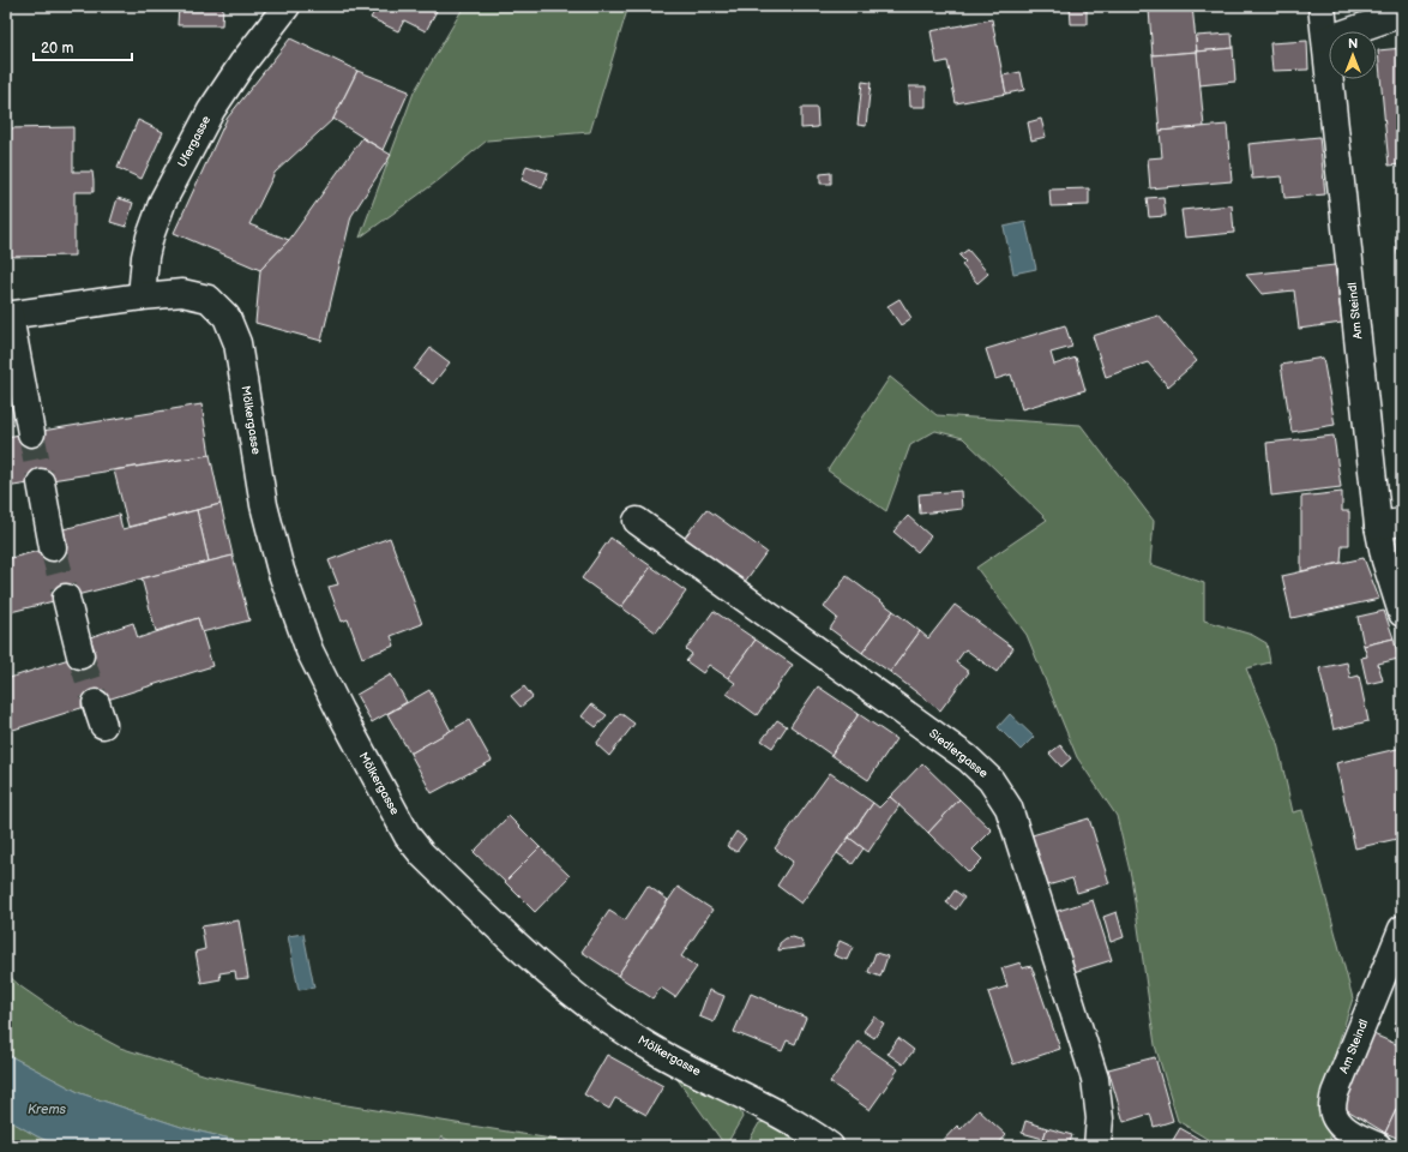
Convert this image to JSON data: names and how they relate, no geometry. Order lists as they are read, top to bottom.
{
  "streets": {
    "street": [
      "Ufergasse",
      "Am Steindl",
      "Mölkergasse",
      "Siedlergasse"
    ]
  },
  "crossings": [
    ["Ufergasse", "Mölkergasse"]
  ],
  "water": ["Krems"],
  "scale_bar": "20 m",
  "north": "top"
}
